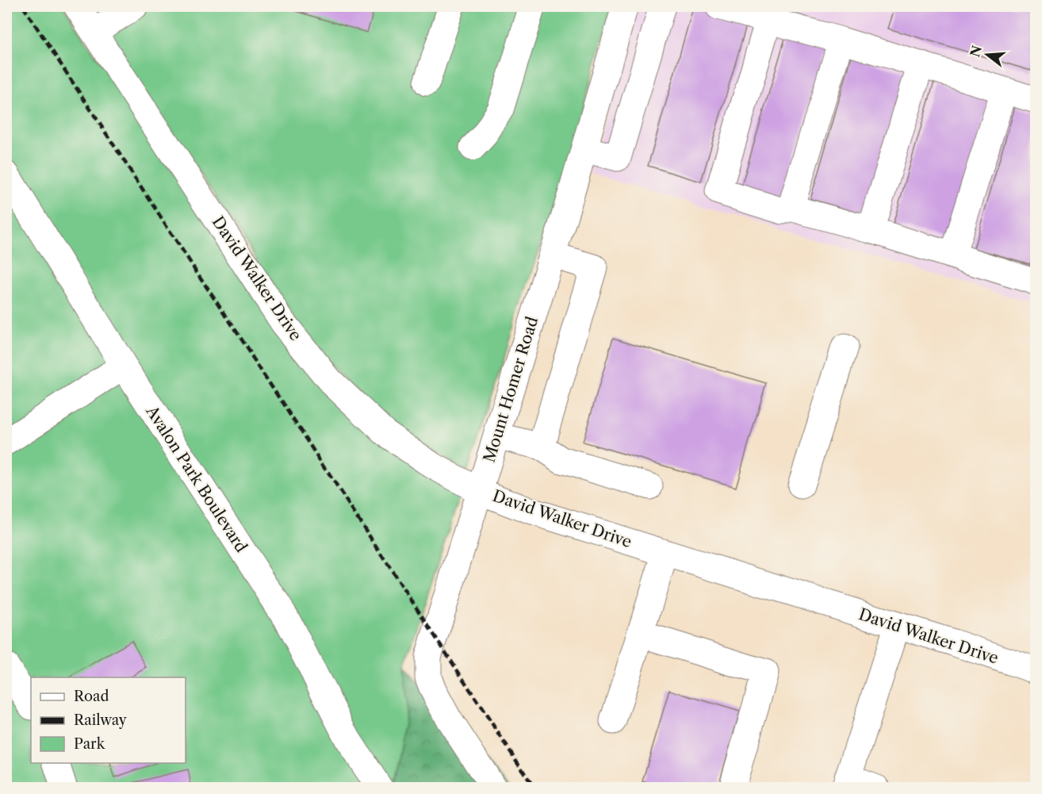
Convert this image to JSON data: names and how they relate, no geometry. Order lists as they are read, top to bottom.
{
  "streets": {
    "street": ["David Walker Drive", "Mount Homer Road", "Avalon Park Boulevard"]
  },
  "crossings": [
    ["David Walker Drive", "Mount Homer Road"]
  ],
  "legend": ["Road", "Railway", "Park"],
  "north": "left"
}
